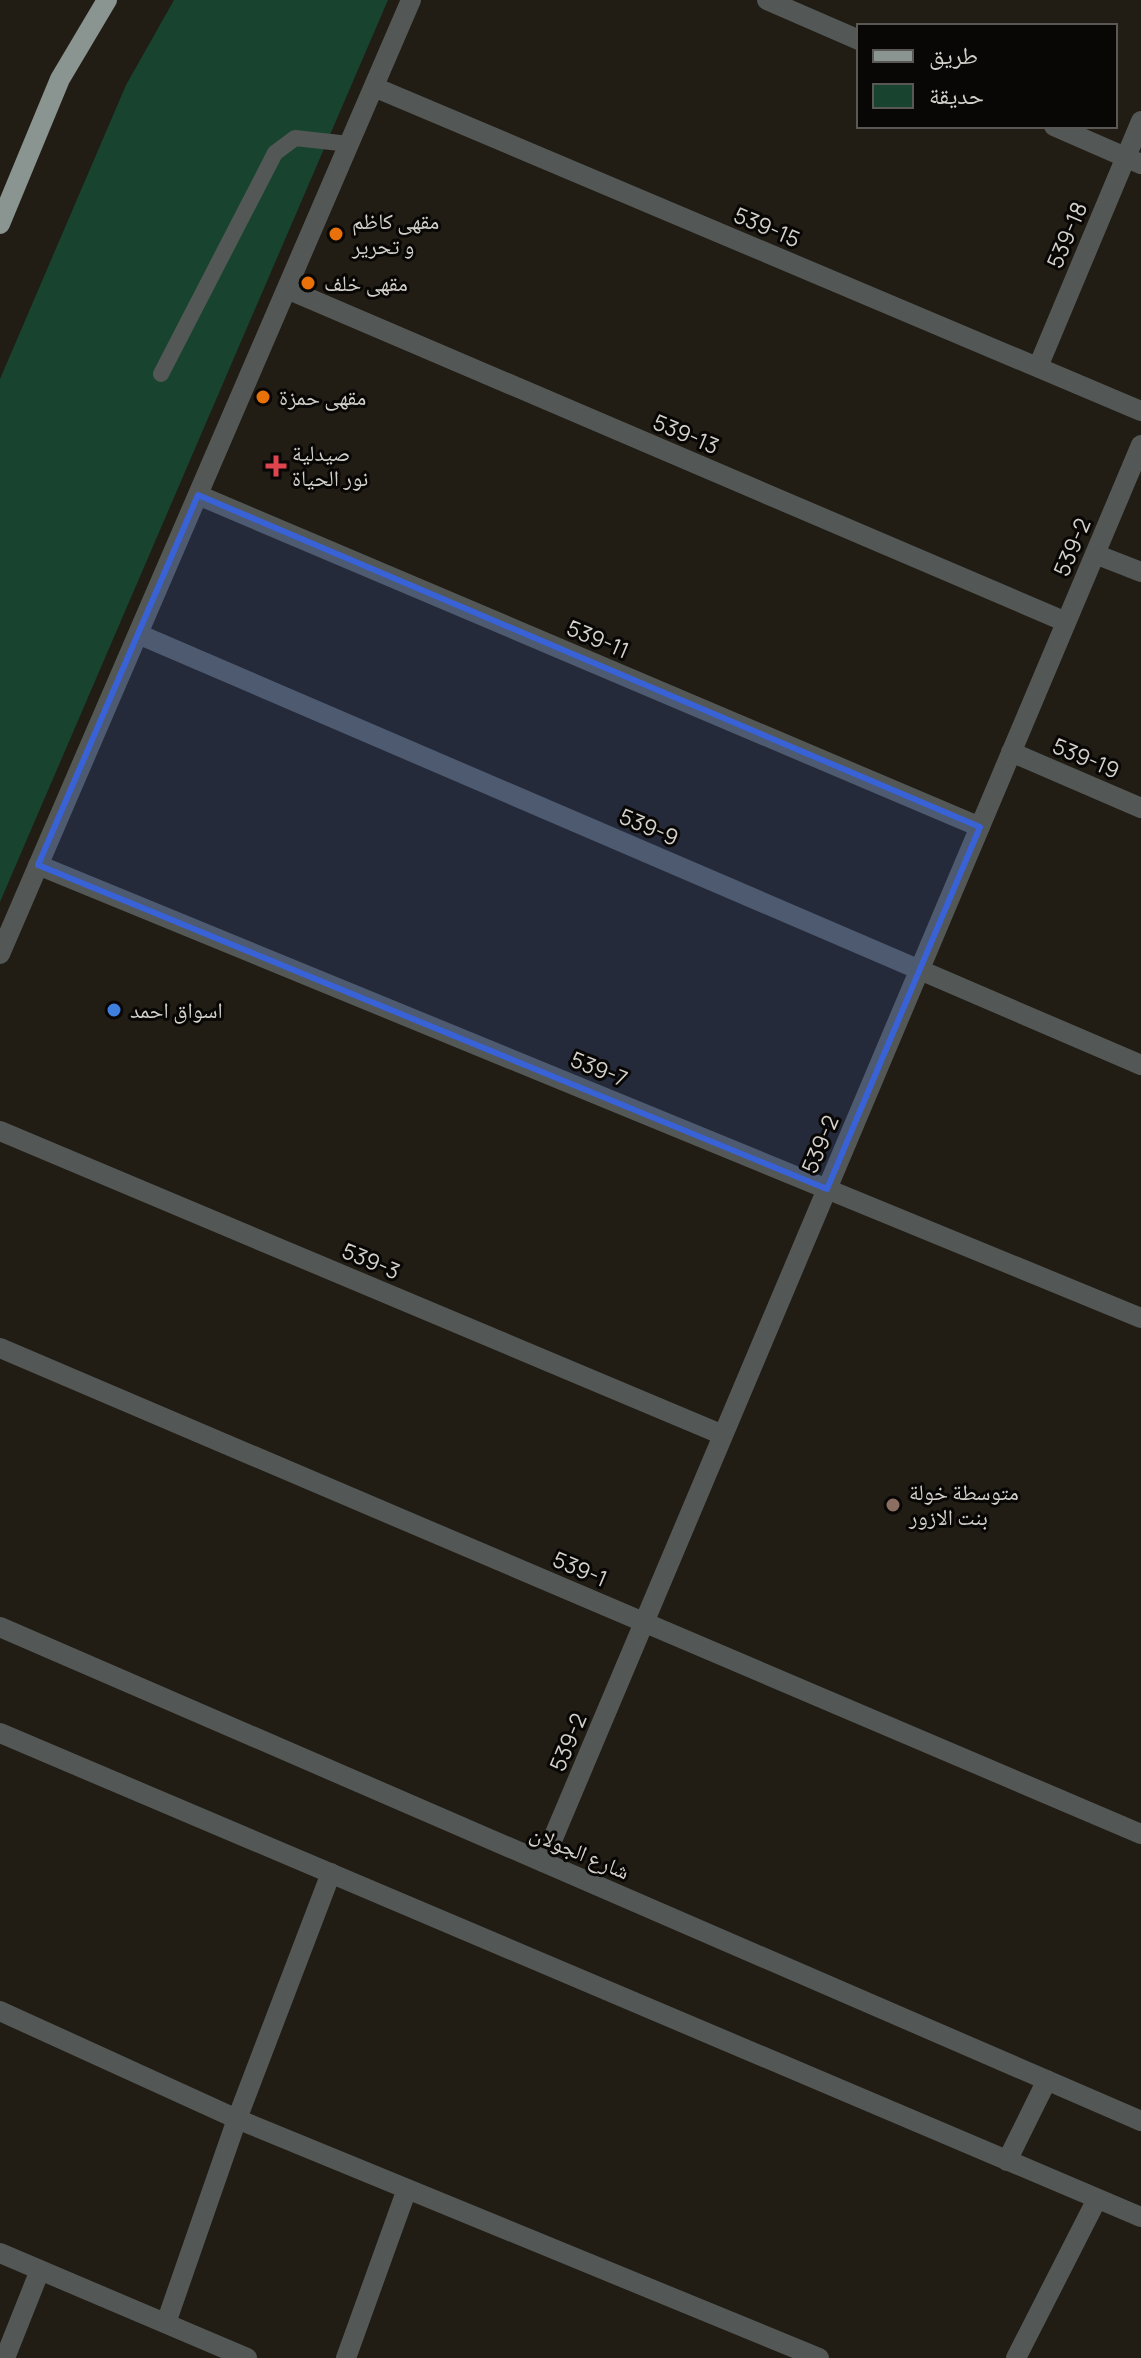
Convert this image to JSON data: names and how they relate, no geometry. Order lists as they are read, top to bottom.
{
  "streets": {
    "street": [
      "539-15",
      "539-18",
      "539-13",
      "539-2",
      "539-11",
      "539-19",
      "539-9",
      "539-7",
      "539-3",
      "539-1",
      "شارع الجولان"
    ]
  },
  "crossings": [
    ["539-15", "539-18"],
    ["539-13", "539-2"],
    ["539-2", "539-11"],
    ["539-2", "539-19"],
    ["539-2", "539-9"],
    ["539-2", "539-7"],
    ["539-2", "539-3"],
    ["539-2", "539-1"],
    ["539-2", "شارع الجولان"]
  ],
  "places": {
    "other": [
      "مقهى كاظم و تحرير",
      "مقهى خلف",
      "مقهى حمزة",
      "اسواق احمد",
      "متوسطة خولة بنت الازور"
    ],
    "health": ["صيدلية نور الحياة"]
  },
  "legend": ["طريق", "حديقة"]
}
